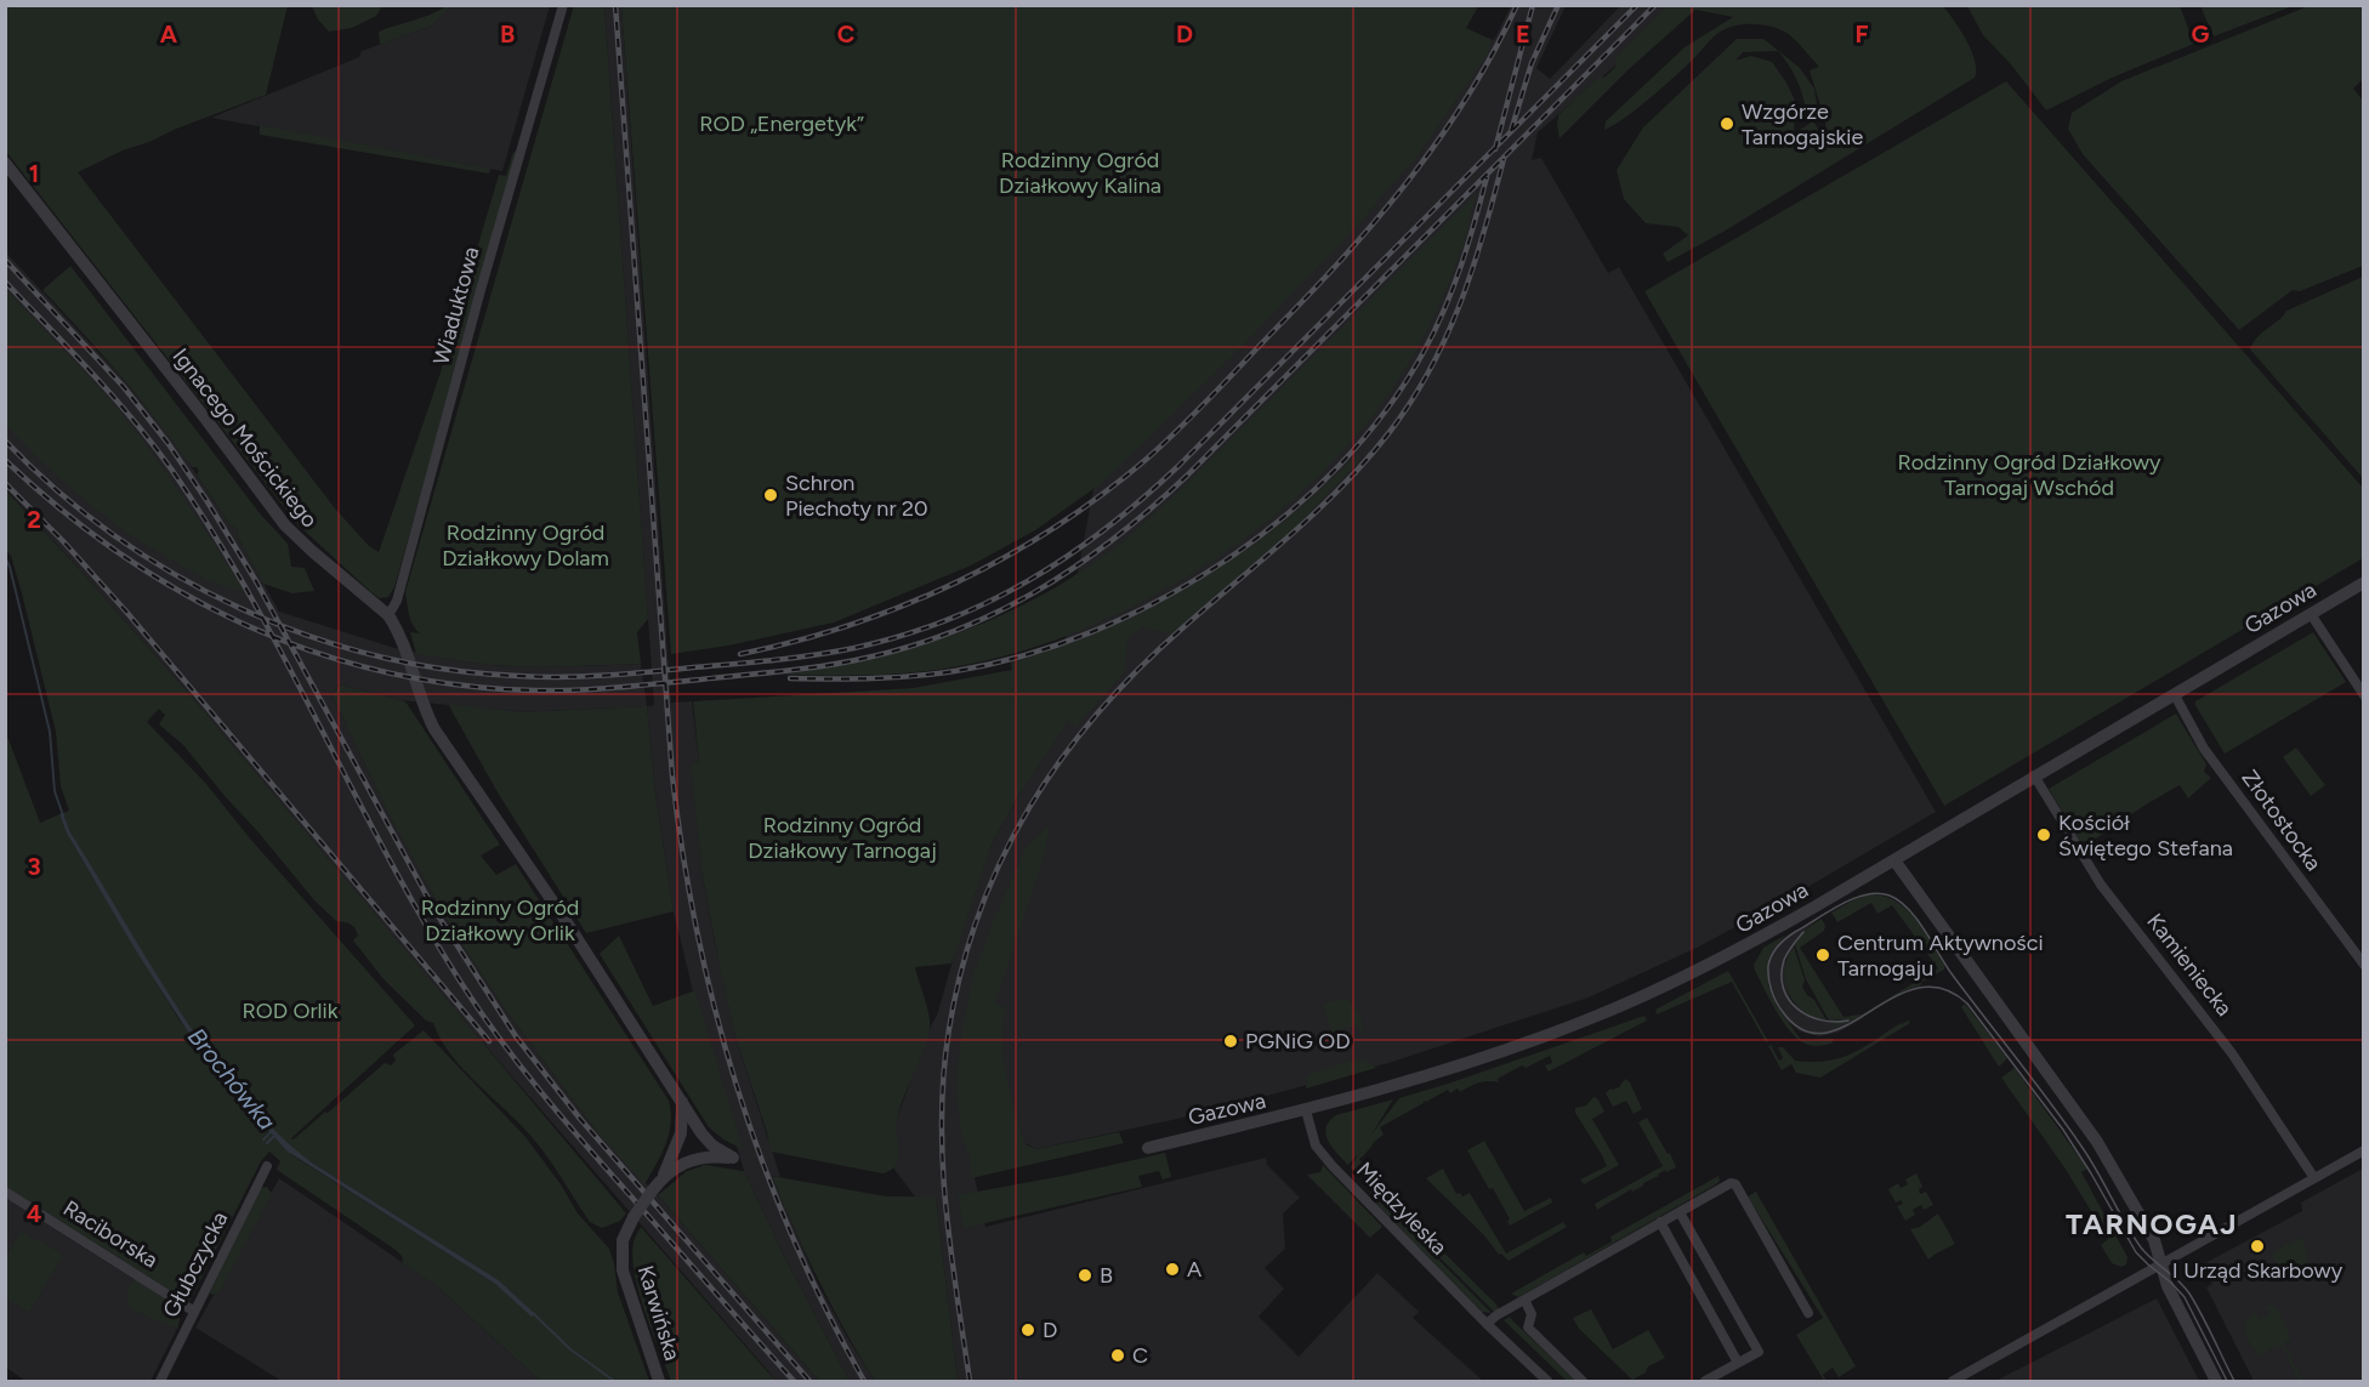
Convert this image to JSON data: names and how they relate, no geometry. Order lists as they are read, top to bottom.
{
  "streets": {
    "street": [
      "Wiaduktowa",
      "Ignacego Mościckiego",
      "Gazowa",
      "Złotostocka",
      "Kamieniecka",
      "Międzyleska",
      "Raciborska",
      "Głubczycka",
      "Karwińska"
    ]
  },
  "crossings": [
    ["Wiaduktowa", "Ignacego Mościckiego"],
    ["Ignacego Mościckiego", "Karwińska"],
    ["Gazowa", "Złotostocka"],
    ["Gazowa", "Kamieniecka"],
    ["Gazowa", "Międzyleska"],
    ["Raciborska", "Głubczycka"]
  ],
  "districts": ["TARNOGAJ"],
  "water": ["Brochówka"],
  "parks": [
    "ROD „Energetyk”",
    "Rodzinny Ogród Działkowy Kalina",
    "Rodzinny Ogród Działkowy Tarnogaj Wschód",
    "Rodzinny Ogród Działkowy Dolam",
    "Rodzinny Ogród Działkowy Tarnogaj",
    "Rodzinny Ogród Działkowy Orlik",
    "ROD Orlik"
  ],
  "places": [
    "Wzgórze Tarnogajskie",
    "Schron Piechoty nr 20",
    "Kościół Świętego Stefana",
    "Centrum Aktywności Tarnogaju",
    "PGNiG OD",
    "I Urząd Skarbowy",
    "A",
    "B",
    "D",
    "C"
  ],
  "grid": {
    "columns": [
      "A",
      "B",
      "C",
      "D",
      "E",
      "F",
      "G"
    ],
    "rows": [
      "1",
      "2",
      "3",
      "4"
    ]
  }
}
